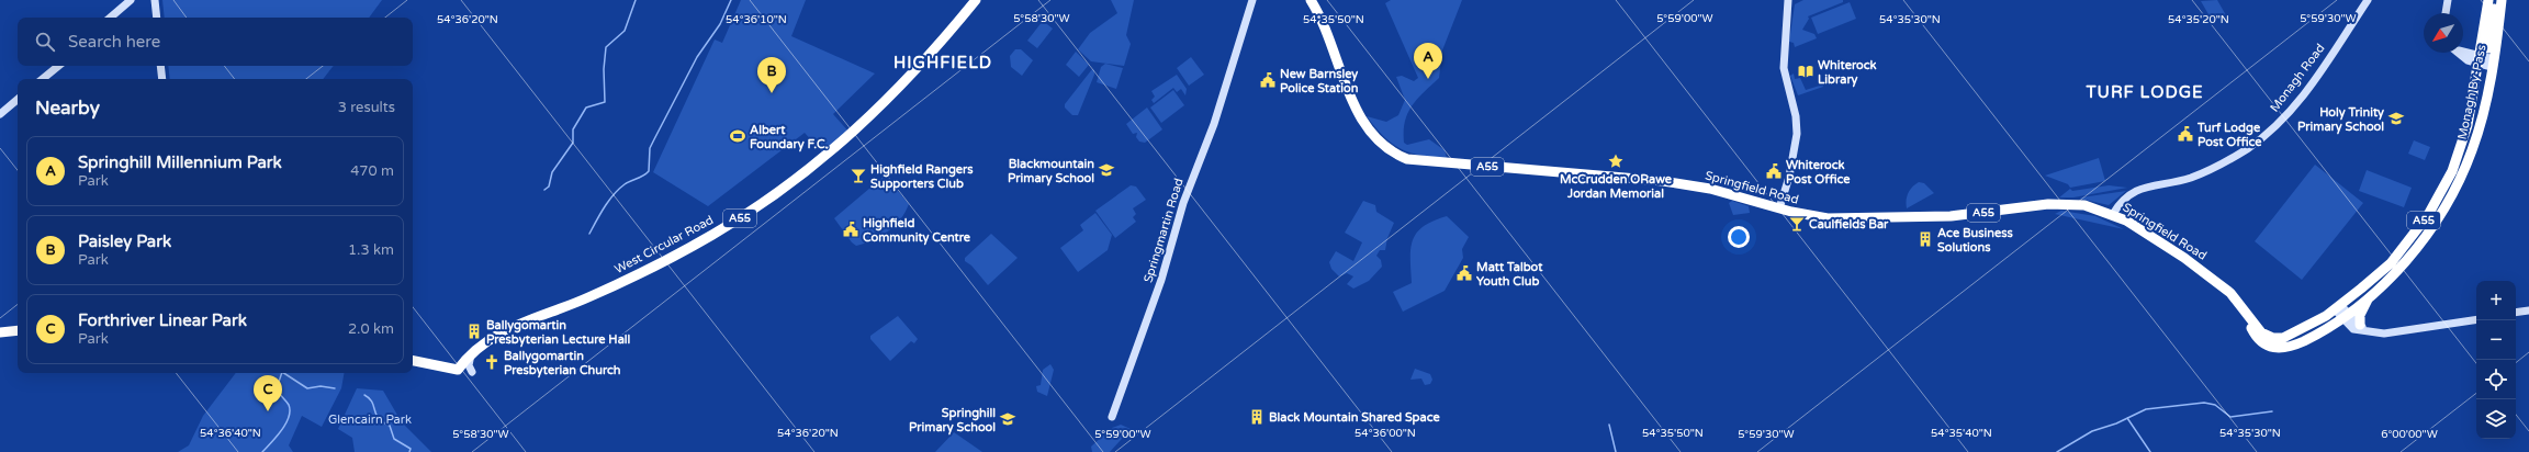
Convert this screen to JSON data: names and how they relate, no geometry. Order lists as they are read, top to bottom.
{
  "streets": {
    "highway": [
      "Monagh By-Pass",
      "A55",
      "Springfield Road",
      "West Circular Road"
    ],
    "street": ["Monagh Road", "Springmartin Road"]
  },
  "crossings": [
    ["Monagh Road", "Springfield Road"],
    ["Monagh By-Pass", "Springfield Road"]
  ],
  "districts": ["HIGHFIELD", "TURF LODGE"],
  "parks": ["Glencairn Park"],
  "places": {
    "library": ["Whiterock Library"],
    "public building": [
      "New Barnsley Police Station",
      "Turf Lodge Post Office",
      "Whiterock Post Office",
      "Highfield Community Centre",
      "Matt Talbot Youth Club"
    ],
    "school or university": ["Holy Trinity Primary School", "Blackmountain Primary School", "Springhill Primary School"],
    "sports": ["Albert Foundary F.C."],
    "place": ["McCrudden ORawe Jordan Memorial"],
    "bar": ["Highfield Rangers Supporters Club", "Caulfields Bar"],
    "building": ["Ace Business Solutions", "Ballygomartin Presbyterian Lecture Hall", "Black Mountain Shared Space"],
    "church": ["Ballygomartin Presbyterian Church"]
  },
  "north": "bottom left",
  "page": {
    "search": "Search here",
    "pins": ["A", "B", "C"],
    "heading": ["Nearby", "3 results"],
    "list": [
      {
        "mark": "A",
        "name": "Springhill Millennium Park",
        "note": "Park",
        "value": "470 m"
      },
      {
        "mark": "B",
        "name": "Paisley Park",
        "note": "Park",
        "value": "1.3 km"
      },
      {
        "mark": "C",
        "name": "Forthriver Linear Park",
        "note": "Park",
        "value": "2.0 km"
      }
    ],
    "map_buttons": ["+", "−"]
  },
  "coordinates": [
    "5°59'00\"W",
    "5°58'30\"W",
    "5°59'30\"W",
    "54°36'20\"N",
    "54°36'10\"N",
    "54°35'50\"N",
    "54°35'30\"N",
    "54°35'20\"N",
    "54°36'40\"N",
    "54°36'00\"N",
    "54°35'40\"N",
    "6°00'00\"W"
  ]
}
